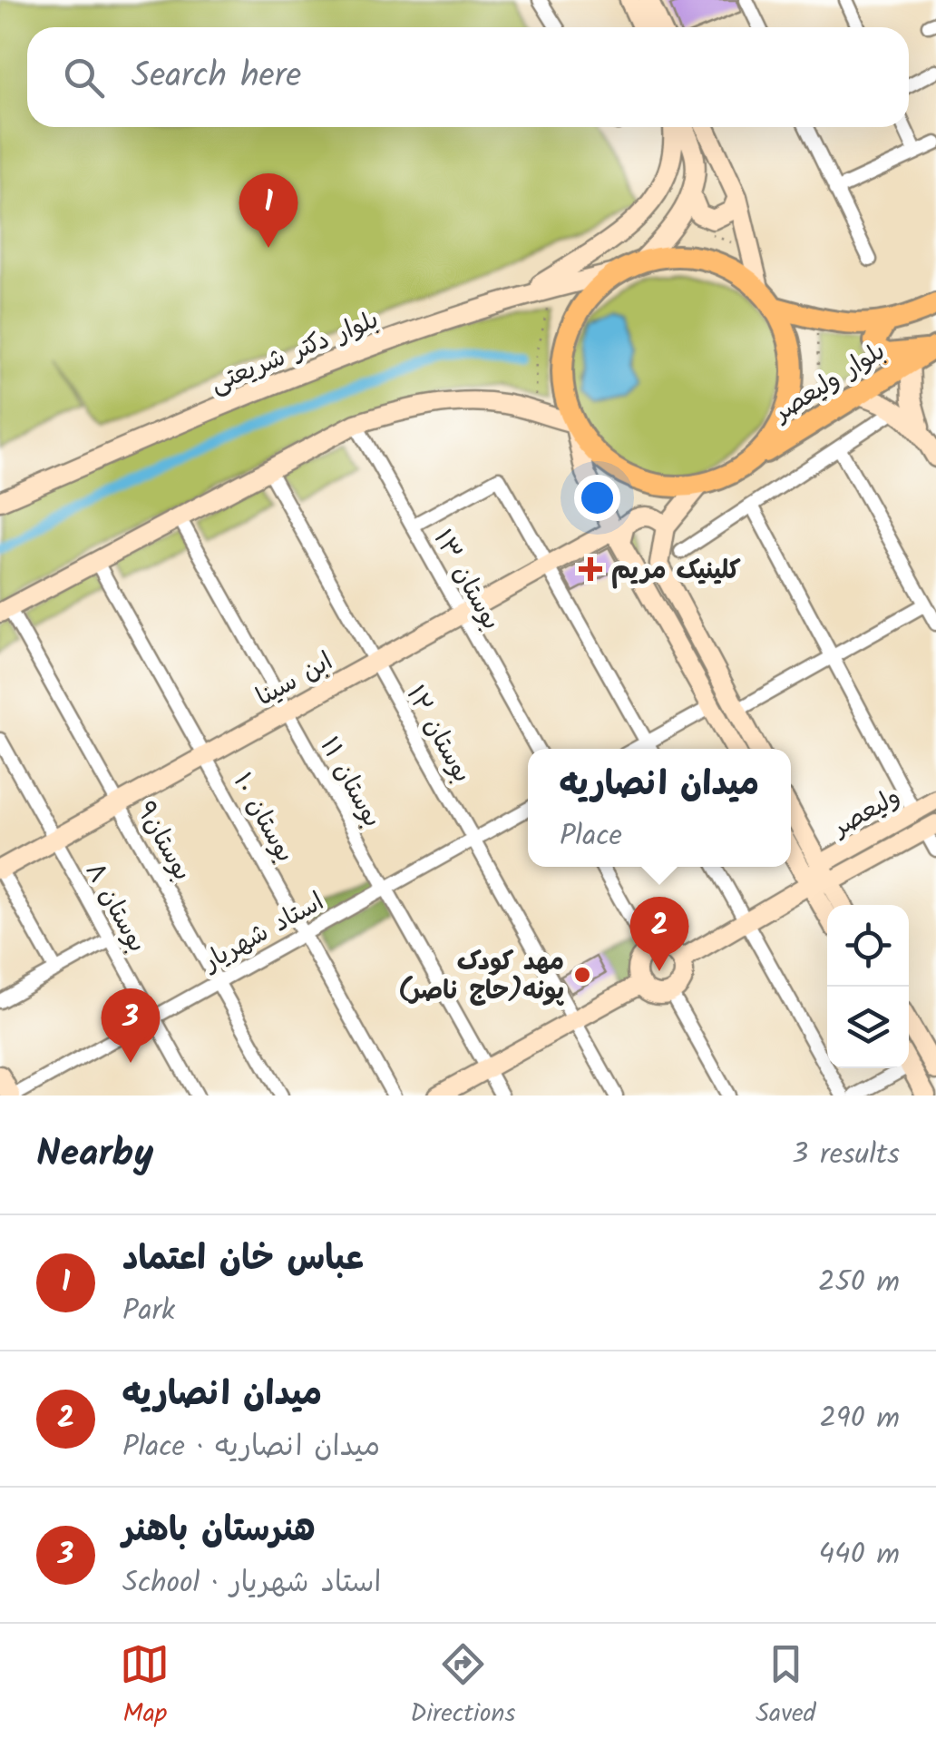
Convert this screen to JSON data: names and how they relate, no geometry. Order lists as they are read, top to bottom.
{
  "streets": {
    "main road": [
      "بلوار دکتر شریعتی",
      "بلوار ولیعصر",
      "ابن سینا",
      "ولیعصر"
    ],
    "street": [
      "بوستان ۱۳",
      "بوستان ۱۲",
      "بوستان ۱۱",
      "بوستان ۱۰",
      "بوستان۹",
      "بوستان ۸",
      "استاد شهریار"
    ]
  },
  "crossings": [
    ["بلوار دکتر شریعتی", "بلوار ولیعصر"],
    ["بوستان ۱۳", "ابن سینا"],
    ["ابن سینا", "بوستان ۱۲"],
    ["ابن سینا", "بوستان ۱۱"],
    ["ابن سینا", "بوستان ۱۰"],
    ["ابن سینا", "بوستان۹"],
    ["ابن سینا", "بوستان ۸"],
    ["بوستان ۱۲", "استاد شهریار"],
    ["بوستان ۱۱", "استاد شهریار"],
    ["بوستان ۱۰", "استاد شهریار"],
    ["بوستان۹", "استاد شهریار"],
    ["بوستان ۸", "استاد شهریار"]
  ],
  "places": {
    "health": ["کلینیک مریم"],
    "other": ["مهد کودک پونه(حاج ناصر)"]
  },
  "page": {
    "search": "Search here",
    "pins": ["1", "2", "3"],
    "popup": ["میدان انصاریه", "Place"],
    "heading": ["Nearby", "3 results"],
    "list": [
      {
        "mark": "1",
        "name": "عباس خان اعتماد",
        "note": "Park",
        "value": "250 m"
      },
      {
        "mark": "2",
        "name": "میدان انصاریه",
        "note": "Place · میدان انصاریه",
        "value": "290 m"
      },
      {
        "mark": "3",
        "name": "هنرستان باهنر",
        "note": "School · استاد شهریار",
        "value": "440 m"
      }
    ],
    "nav": ["Map", "Directions", "Saved"]
  }
}
